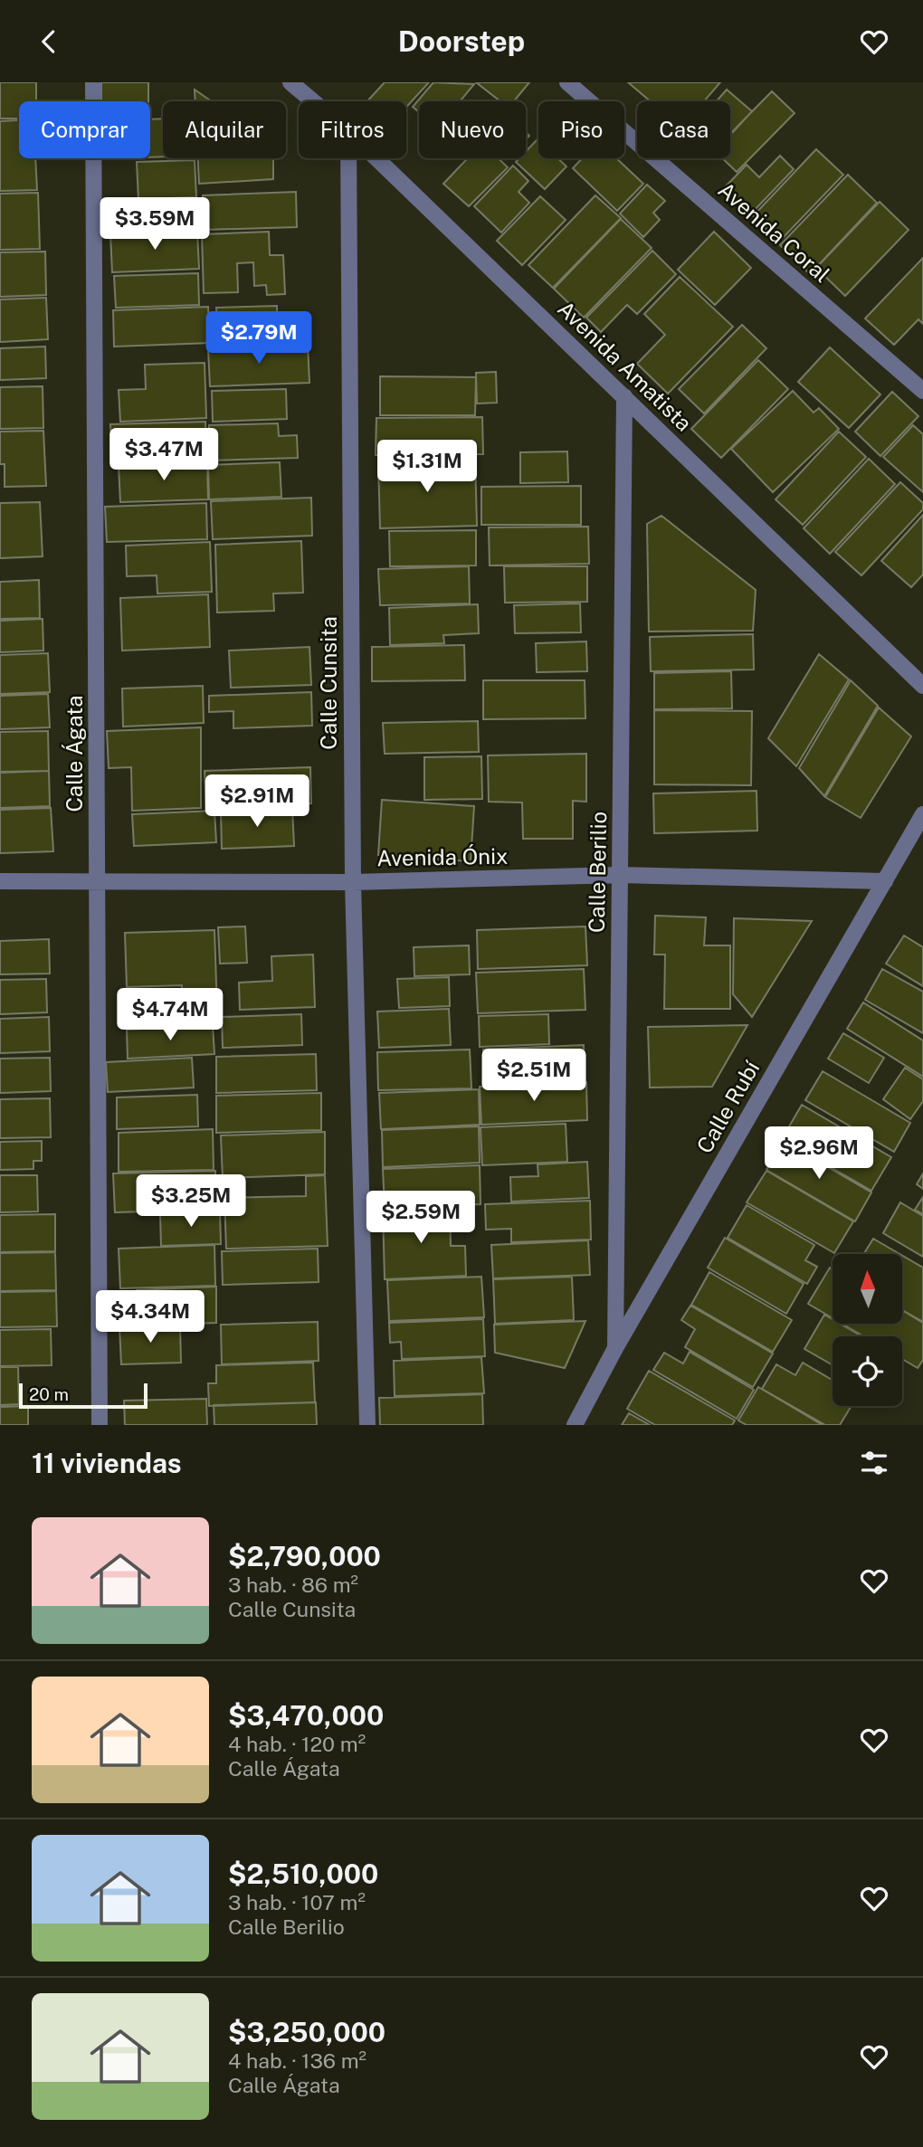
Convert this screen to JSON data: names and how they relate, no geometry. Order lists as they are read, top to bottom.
{
  "streets": {
    "street": [
      "Avenida Coral",
      "Avenida Amatista",
      "Calle Cunsita",
      "Calle Ágata",
      "Avenida Ónix",
      "Calle Berilio",
      "Calle Rubí"
    ]
  },
  "crossings": [
    ["Avenida Amatista", "Calle Berilio"],
    ["Calle Cunsita", "Avenida Ónix"],
    ["Calle Ágata", "Avenida Ónix"],
    ["Avenida Ónix", "Calle Berilio"],
    ["Avenida Ónix", "Calle Rubí"],
    ["Calle Berilio", "Calle Rubí"]
  ],
  "scale_bar": "20 m",
  "north": "top",
  "page": {
    "header": "Doorstep",
    "chip": [
      "Comprar",
      "Alquilar",
      "Filtros",
      "Nuevo",
      "Piso",
      "Casa"
    ],
    "price": [
      "$3.59M",
      "$2.79M",
      "$3.47M",
      "$1.31M",
      "$2.91M",
      "$4.74M",
      "$2.51M",
      "$2.96M",
      "$3.25M",
      "$2.59M",
      "$4.34M"
    ],
    "scale": "20 m",
    "heading": "11 viviendas",
    "list": [
      {
        "name": "$2,790,000",
        "note": "3 hab. · 86 m² · Calle Cunsita"
      },
      {
        "name": "$3,470,000",
        "note": "4 hab. · 120 m² · Calle Ágata"
      },
      {
        "name": "$2,510,000",
        "note": "3 hab. · 107 m² · Calle Berilio"
      },
      {
        "name": "$3,250,000",
        "note": "4 hab. · 136 m² · Calle Ágata"
      }
    ]
  }
}
